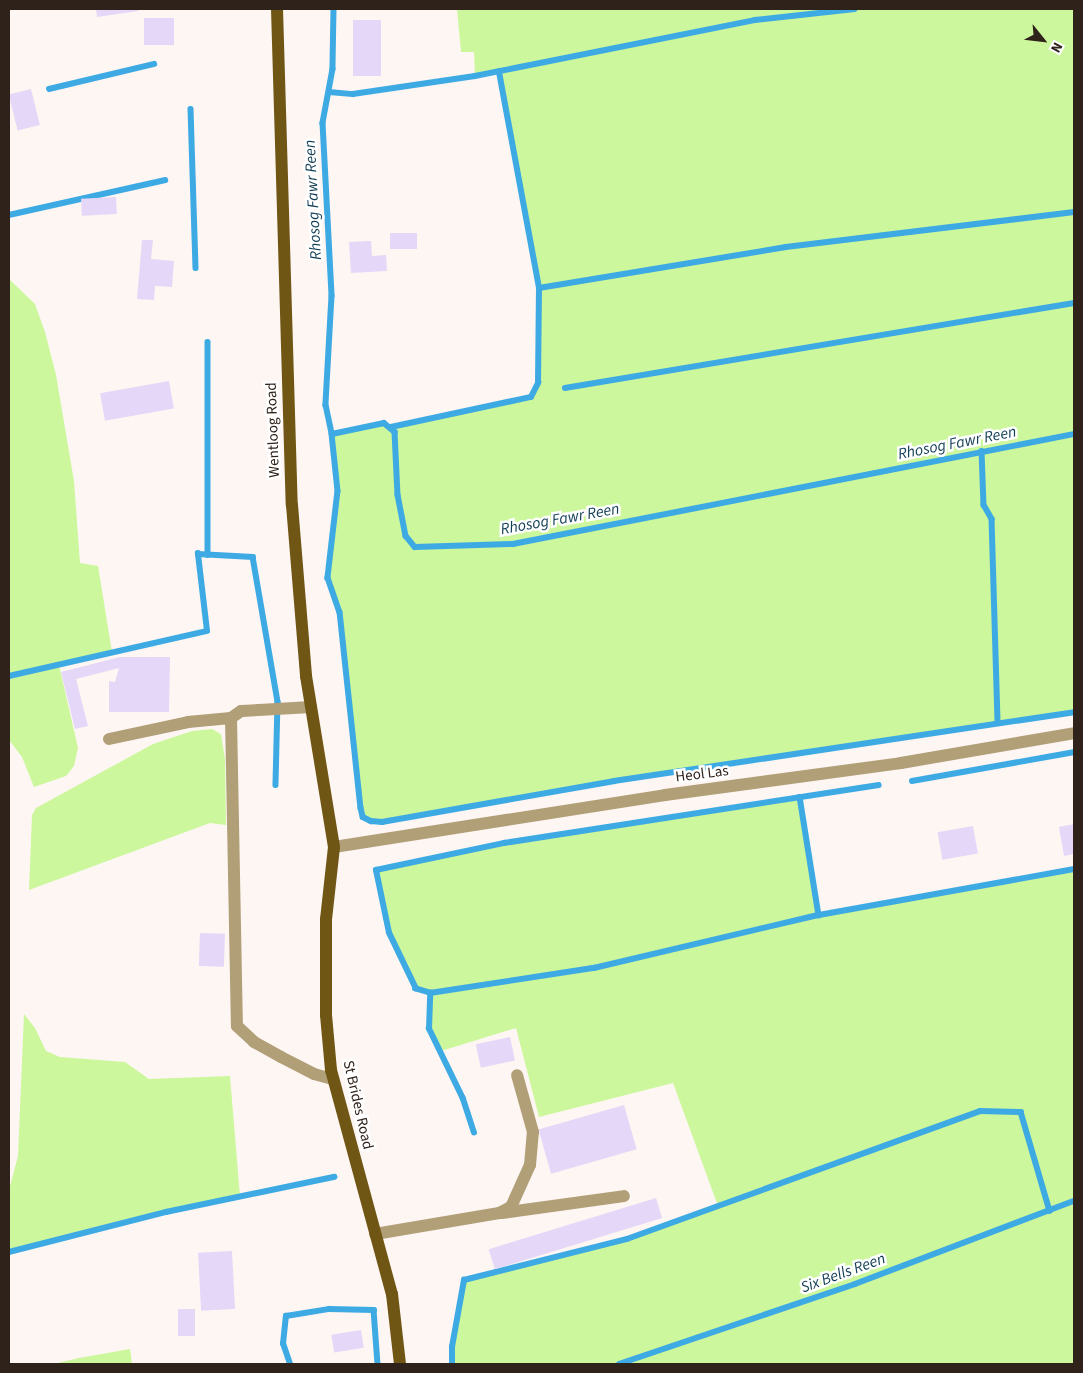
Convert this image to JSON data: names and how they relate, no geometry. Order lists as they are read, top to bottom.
{
  "streets": {
    "main road": ["Wentloog Road", "St Brides Road"],
    "street": ["Heol Las"]
  },
  "crossings": [
    ["Wentloog Road", "Heol Las"],
    ["Wentloog Road", "St Brides Road"],
    ["Heol Las", "St Brides Road"]
  ],
  "water": ["Rhosog Fawr Reen", "Six Bells Reen"],
  "north": "bottom right"
}
